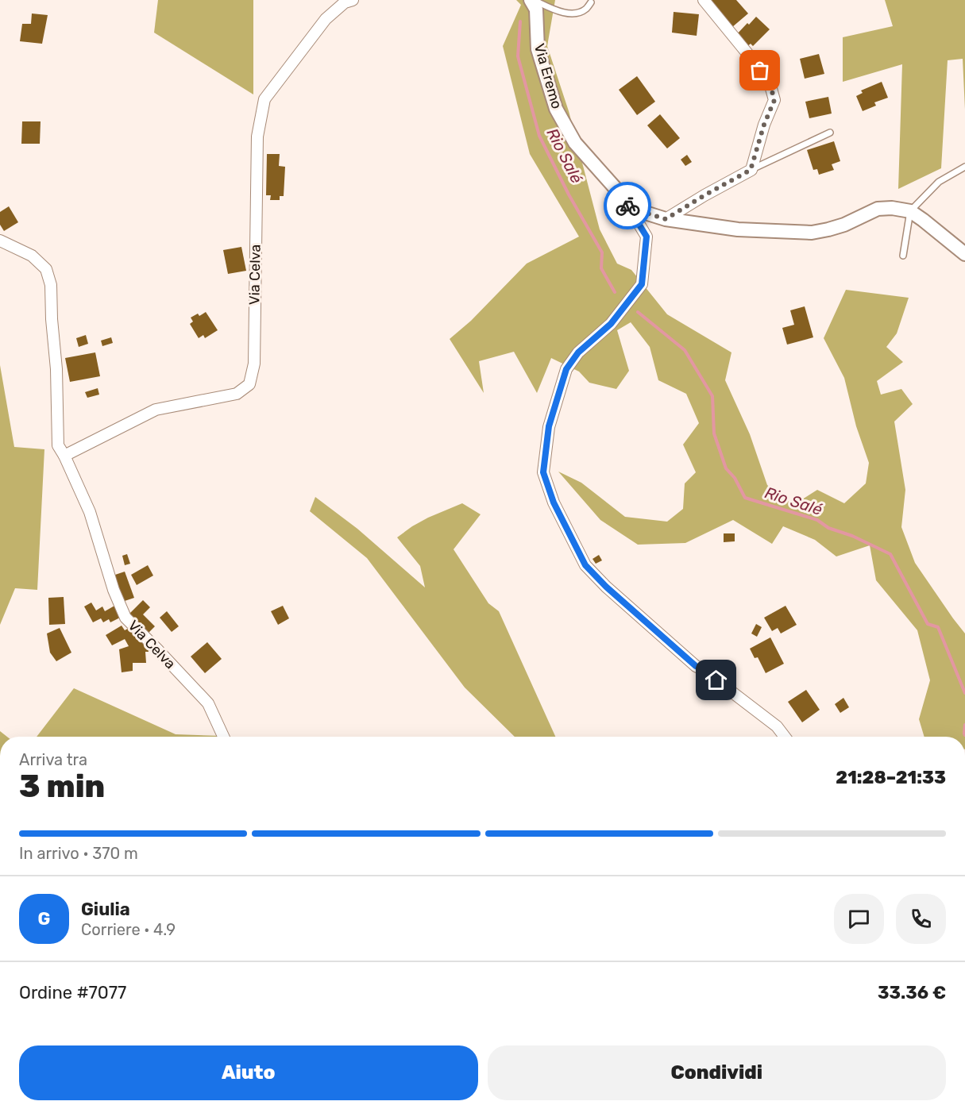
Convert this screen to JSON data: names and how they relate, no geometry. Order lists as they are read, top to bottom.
{
  "streets": {
    "street": ["Via Eremo", "Via Celva"]
  },
  "water": ["Rio Salé"],
  "page": {
    "heading": ["3 min", "Arriva tra", "21:28–21:33"],
    "panel": [
      "Giulia",
      "Corriere · 4.9",
      "Ordine #7077",
      "33.36 €"
    ],
    "bar": "In arrivo · 370 m",
    "round": "G",
    "buttons": ["Aiuto", "Condividi"]
  }
}
